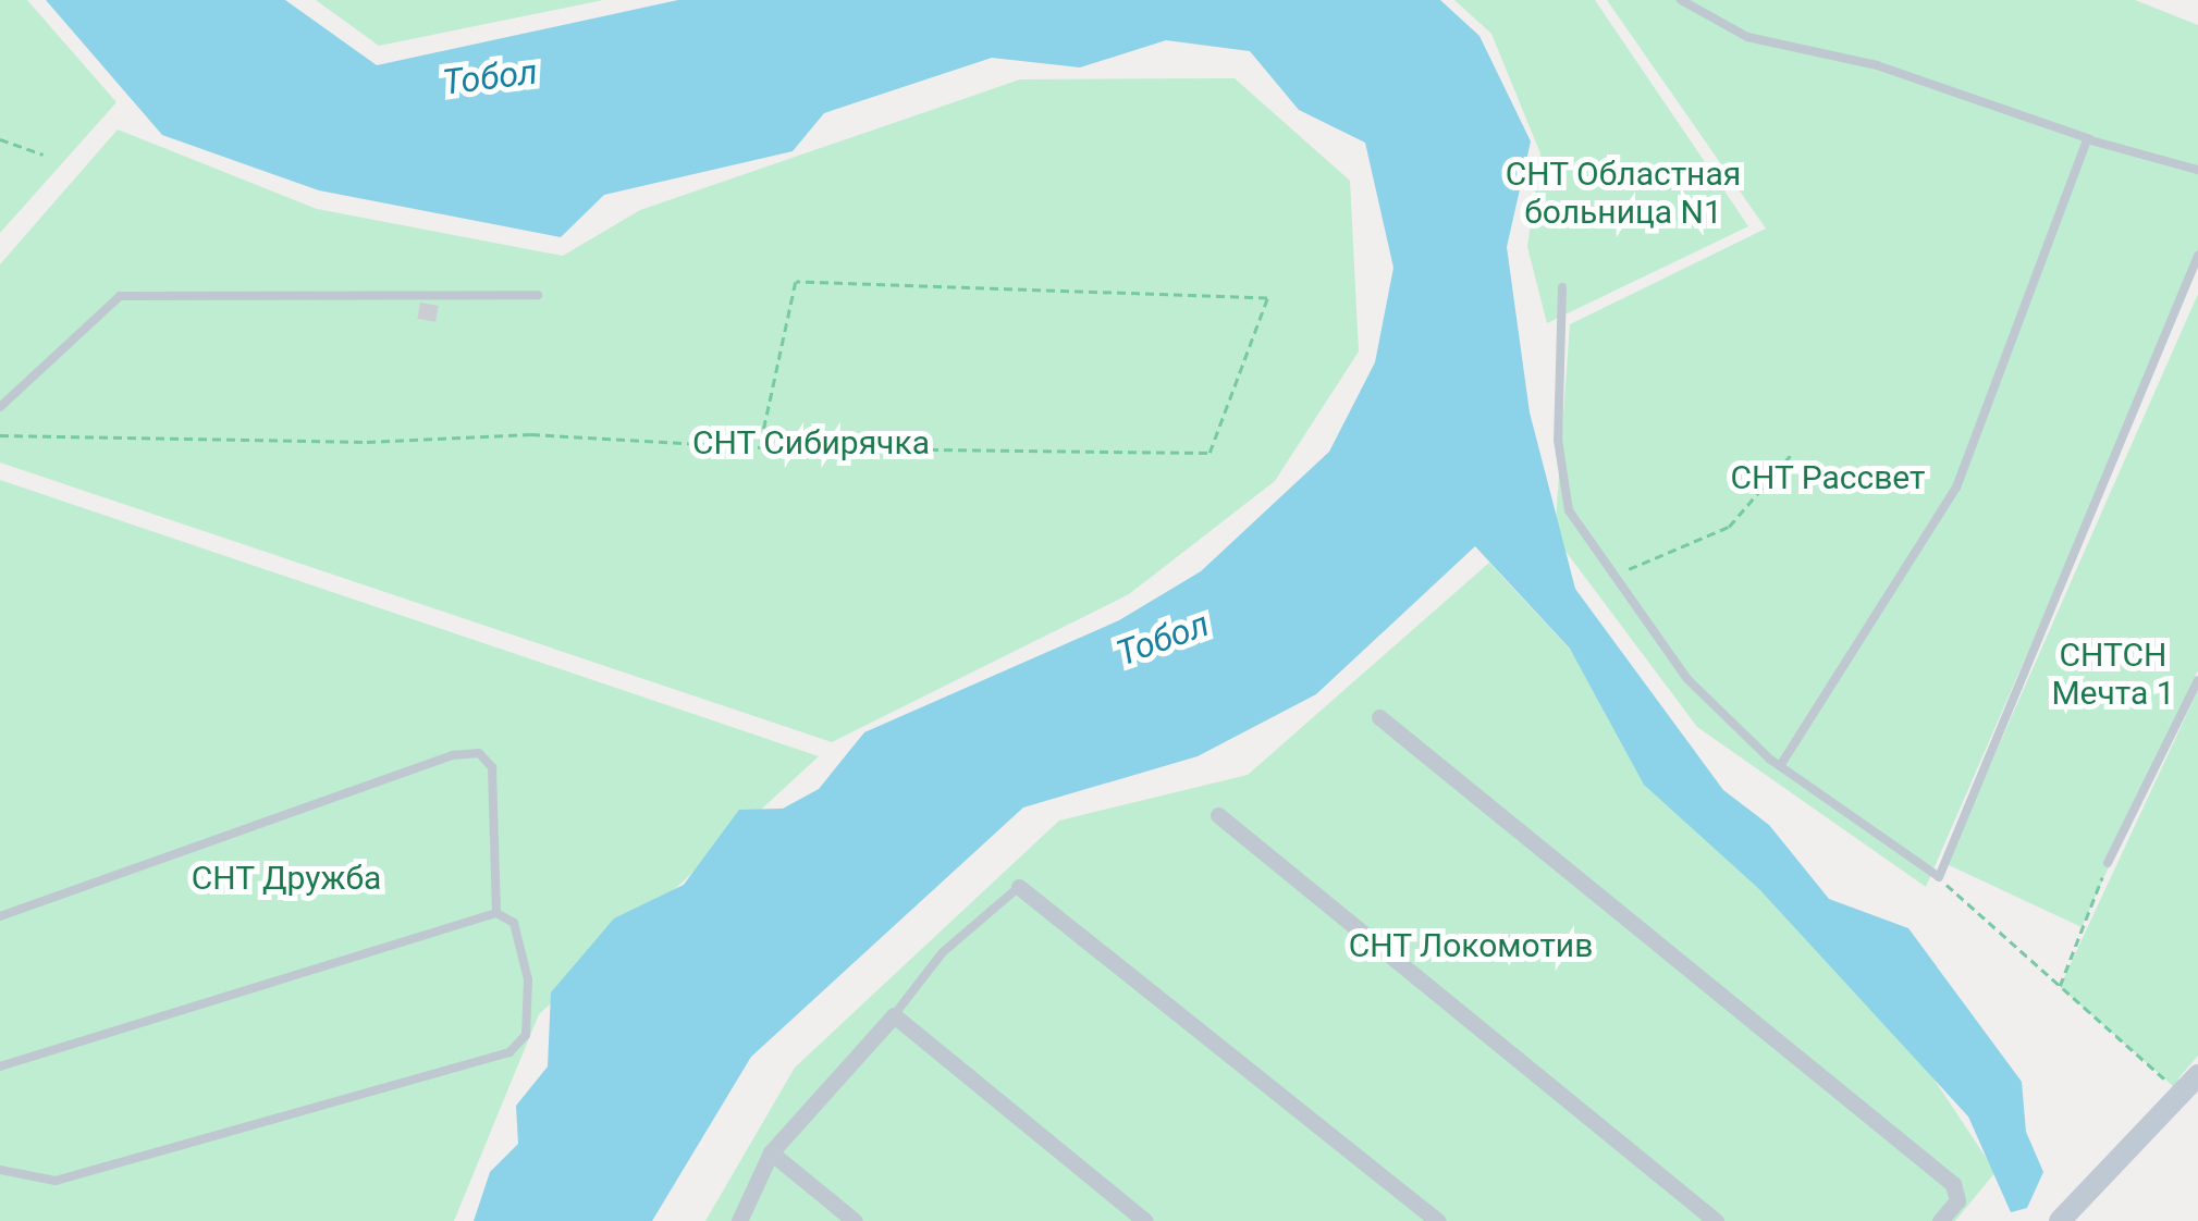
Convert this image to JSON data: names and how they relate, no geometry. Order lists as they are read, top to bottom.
{
  "water": ["Тобол"],
  "parks": [
    "СНТ Областная больница N1",
    "СНТ Сибирячка",
    "СНТ Рассвет",
    "СНТСН Мечта 1",
    "СНТ Дружба",
    "СНТ Локомотив"
  ]
}
